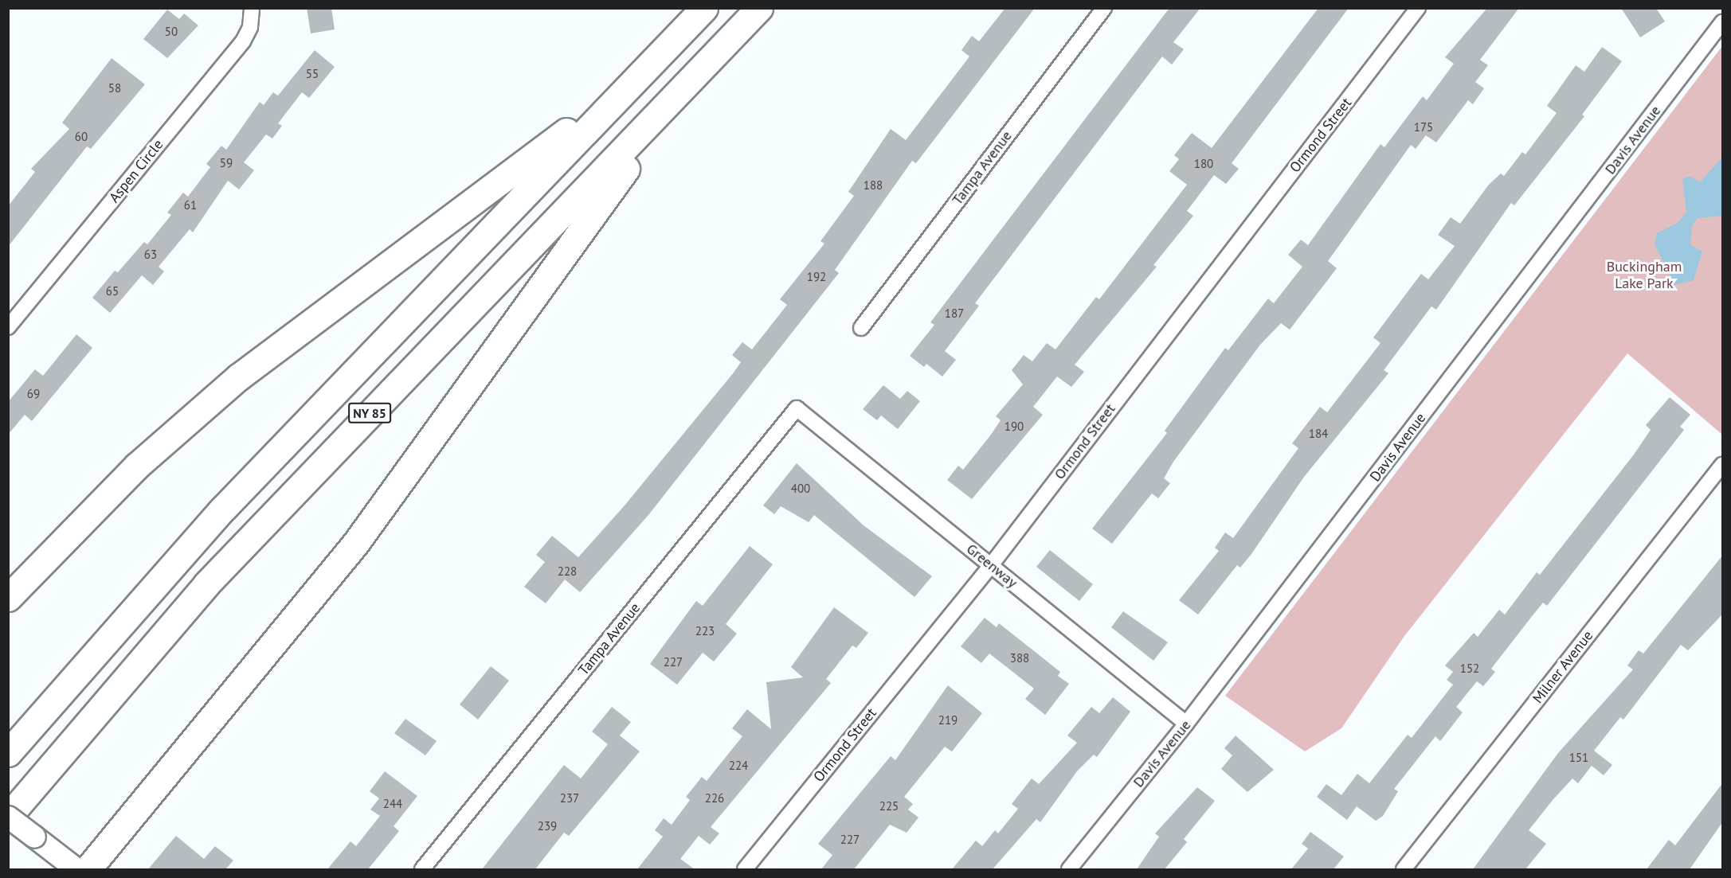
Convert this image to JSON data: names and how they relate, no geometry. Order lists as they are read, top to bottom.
{
  "streets": {
    "highway": ["NY 85"],
    "street": [
      "Ormond Street",
      "Davis Avenue",
      "Tampa Avenue",
      "Aspen Circle",
      "Greenway",
      "Milner Avenue"
    ]
  },
  "crossings": [
    ["Ormond Street", "Greenway"],
    ["Davis Avenue", "Greenway"],
    ["Tampa Avenue", "Greenway"]
  ],
  "parks": ["Buckingham Lake Park"],
  "house_numbers": [
    "50",
    "55",
    "58",
    "175",
    "60",
    "59",
    "180",
    "188",
    "61",
    "63",
    "192",
    "65",
    "187",
    "69",
    "190",
    "184",
    "400",
    "228",
    "223",
    "388",
    "227",
    "152",
    "219",
    "151",
    "224",
    "237",
    "226",
    "244",
    "225",
    "239",
    "227"
  ]
}
